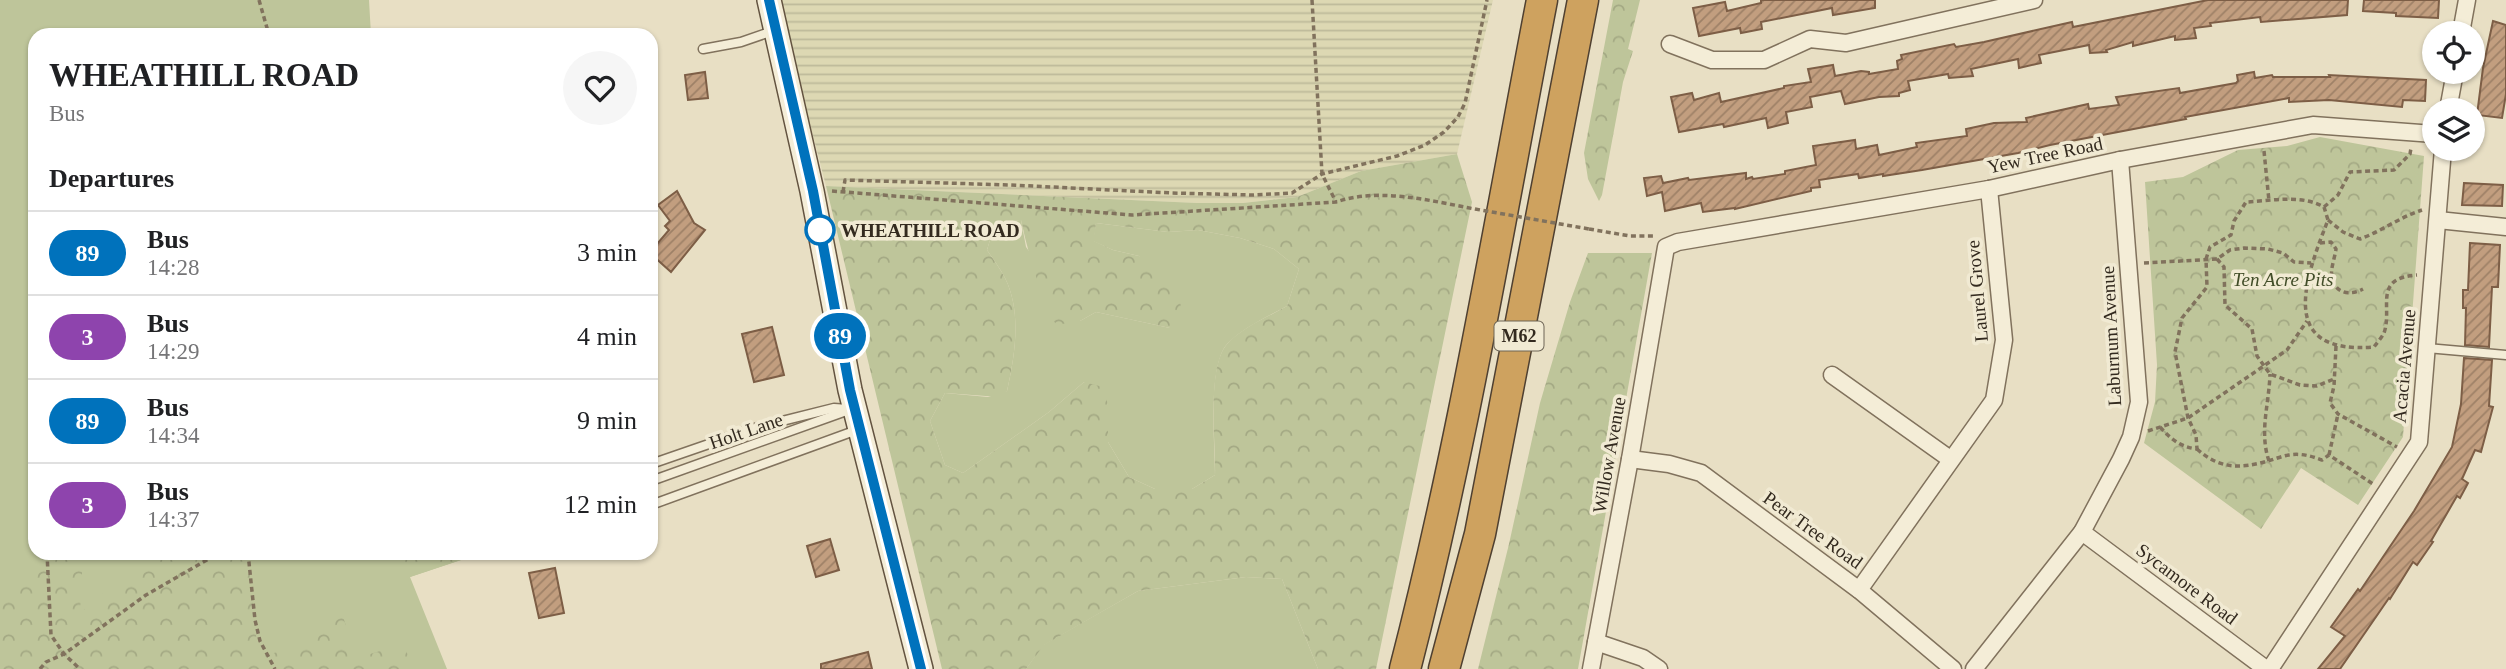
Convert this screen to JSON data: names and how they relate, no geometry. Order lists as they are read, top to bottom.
{
  "streets": {
    "highway": ["M62"],
    "street": [
      "Yew Tree Road",
      "Laurel Grove",
      "Laburnum Avenue",
      "Acacia Avenue",
      "Willow Avenue",
      "Pear Tree Road",
      "Sycamore Road"
    ],
    "lane": ["Holt Lane"]
  },
  "crossings": [
    ["Yew Tree Road", "Laurel Grove"],
    ["Yew Tree Road", "Laburnum Avenue"],
    ["Yew Tree Road", "Willow Avenue"],
    ["Laurel Grove", "Pear Tree Road"],
    ["Laburnum Avenue", "Sycamore Road"],
    ["Acacia Avenue", "Sycamore Road"],
    ["Willow Avenue", "Pear Tree Road"]
  ],
  "parks": ["Ten Acre Pits"],
  "places": ["WHEATHILL ROAD"],
  "lines": ["bus line 89"],
  "page": {
    "on_map": "89",
    "heading": [
      ["WHEATHILL ROAD", "Bus"],
      "Departures"
    ],
    "list": [
      {
        "mark": "89",
        "name": "Bus",
        "note": "14:28",
        "value": "3 min"
      },
      {
        "mark": "3",
        "name": "Bus",
        "note": "14:29",
        "value": "4 min"
      },
      {
        "mark": "89",
        "name": "Bus",
        "note": "14:34",
        "value": "9 min"
      },
      {
        "mark": "3",
        "name": "Bus",
        "note": "14:37",
        "value": "12 min"
      }
    ]
  }
}
